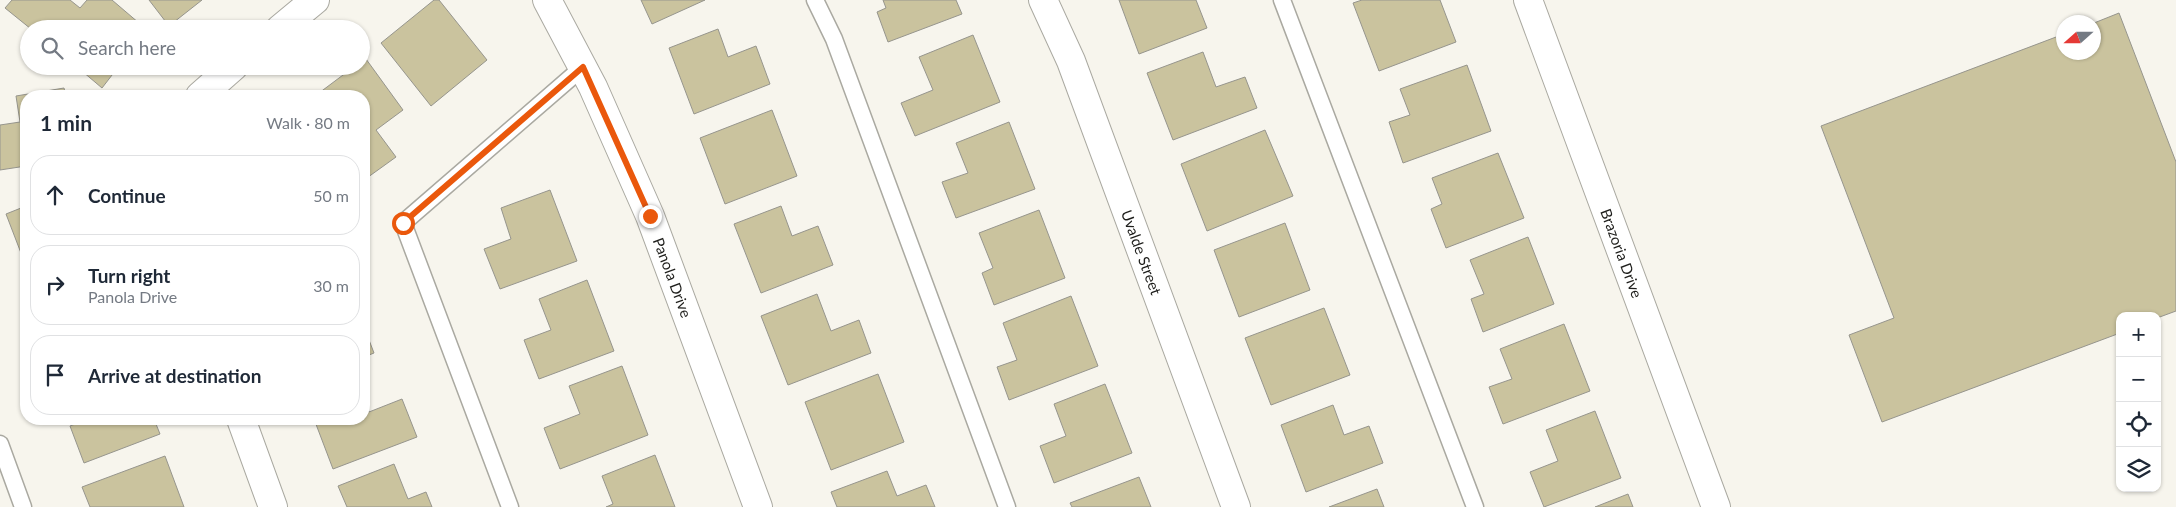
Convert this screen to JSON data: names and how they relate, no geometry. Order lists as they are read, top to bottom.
{
  "streets": {
    "street": ["Uvalde Street", "Brazoria Drive", "Panola Drive"]
  },
  "north": "left",
  "page": {
    "search": "Search here",
    "heading": ["1 min", "Walk · 80 m"],
    "list": [
      ["Continue", "50 m"],
      ["Turn right", "Panola Drive", "30 m"],
      "Arrive at destination"
    ],
    "map_buttons": ["+", "−"]
  }
}
